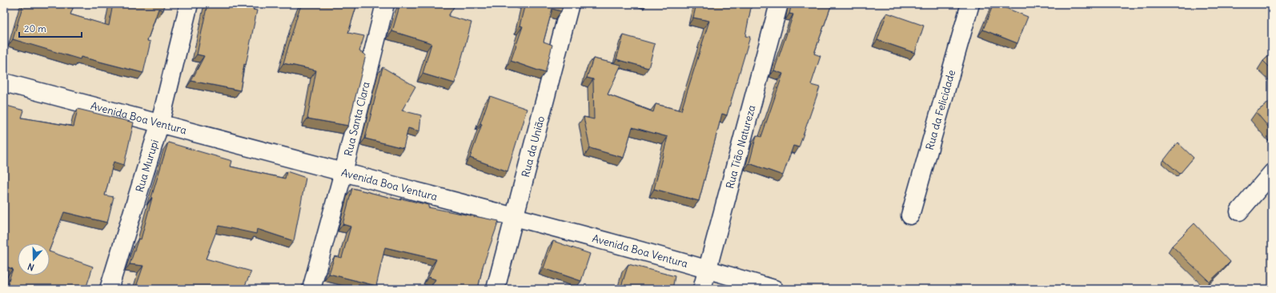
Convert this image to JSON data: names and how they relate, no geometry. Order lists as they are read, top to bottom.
{
  "streets": {
    "street": [
      "Rua da Felicidade",
      "Avenida Boa Ventura",
      "Rua Santa Clara",
      "Rua da União",
      "Rua Tião Natureza",
      "Rua Murupi"
    ]
  },
  "crossings": [
    ["Avenida Boa Ventura", "Rua Santa Clara"],
    ["Avenida Boa Ventura", "Rua da União"],
    ["Avenida Boa Ventura", "Rua Tião Natureza"],
    ["Avenida Boa Ventura", "Rua Murupi"]
  ],
  "scale_bar": "20 m",
  "north": "bottom"
}
